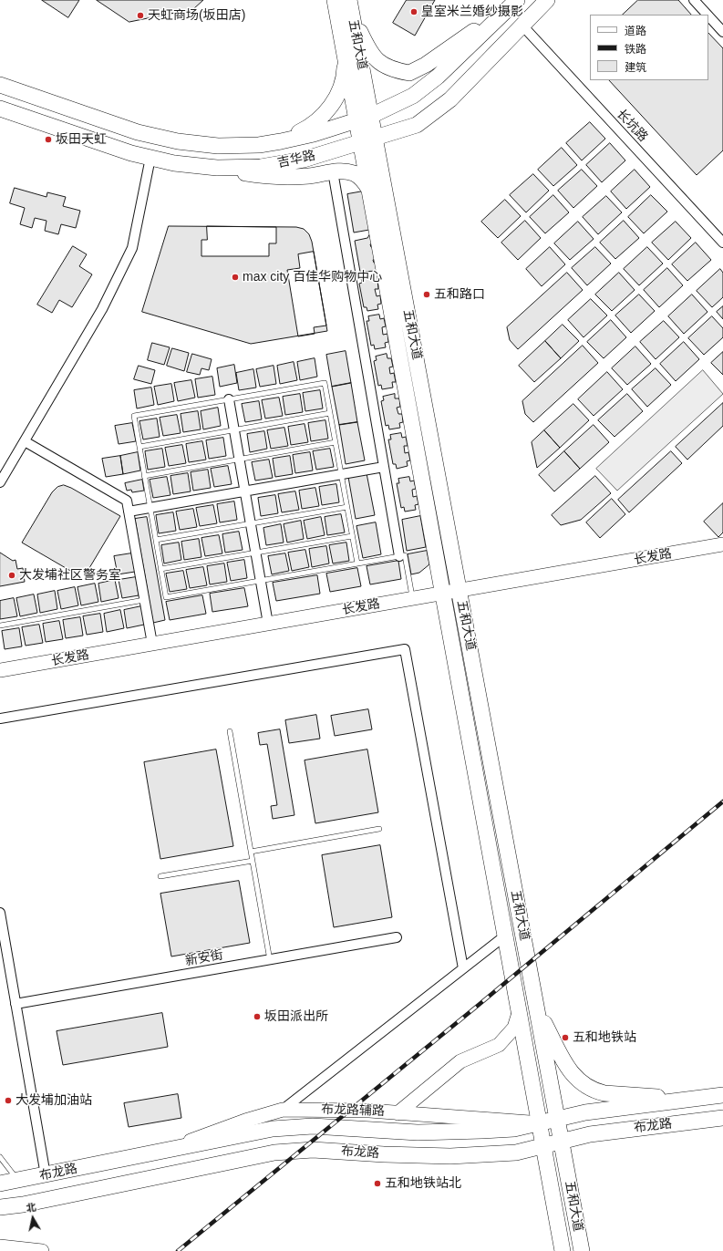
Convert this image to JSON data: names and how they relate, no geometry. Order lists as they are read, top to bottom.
{
  "streets": {
    "main road": ["五和大道", "吉华路", "布龙路"],
    "street": [
      "长坑路",
      "长发路",
      "新安街",
      "布龙路辅路"
    ]
  },
  "crossings": [
    ["五和大道", "吉华路"],
    ["五和大道", "长发路"],
    ["五和大道", "布龙路辅路"],
    ["五和大道", "布龙路"],
    ["长坑路", "吉华路"],
    ["布龙路辅路", "布龙路"]
  ],
  "places": [
    "皇室米兰婚纱摄影",
    "天虹商场(坂田店)",
    "坂田天虹",
    "max city 百佳华购物中心",
    "五和路口",
    "大发埔社区警务室",
    "坂田派出所",
    "五和地铁站",
    "大发埔加油站",
    "五和地铁站北"
  ],
  "legend": ["道路", "铁路", "建筑"],
  "north": "top"
}
